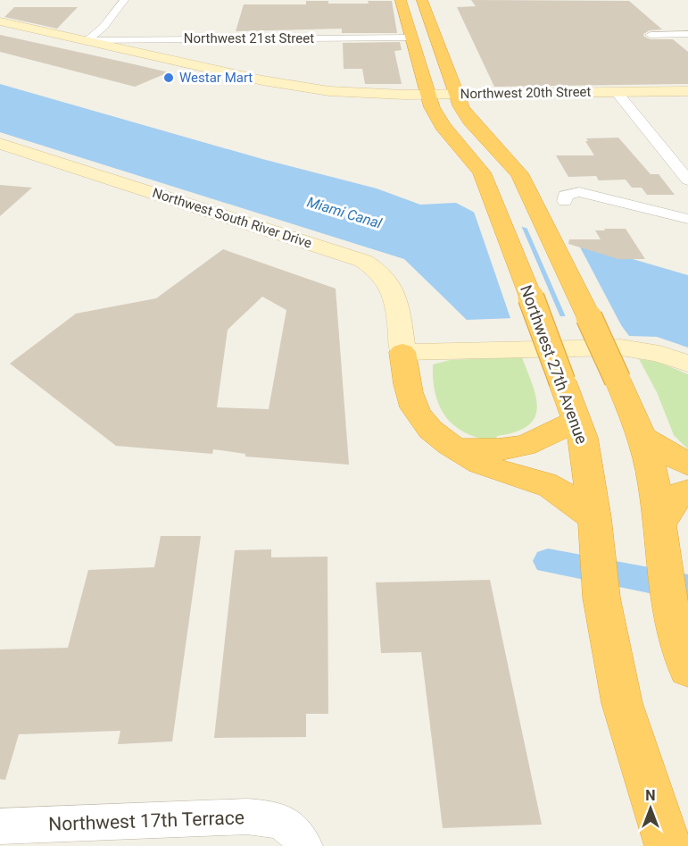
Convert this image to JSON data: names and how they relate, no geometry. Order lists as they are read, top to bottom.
{
  "streets": {
    "highway": ["Northwest 27th Avenue"],
    "main road": ["Northwest 20th Street", "Northwest South River Drive"],
    "street": ["Northwest 21st Street", "Northwest 17th Terrace"]
  },
  "crossings": [
    ["Northwest 21st Street", "Northwest 20th Street"],
    ["Northwest 21st Street", "Northwest 27th Avenue"],
    ["Northwest 20th Street", "Northwest 27th Avenue"]
  ],
  "water": ["Miami Canal"],
  "places": ["Westar Mart"],
  "north": "top"
}
